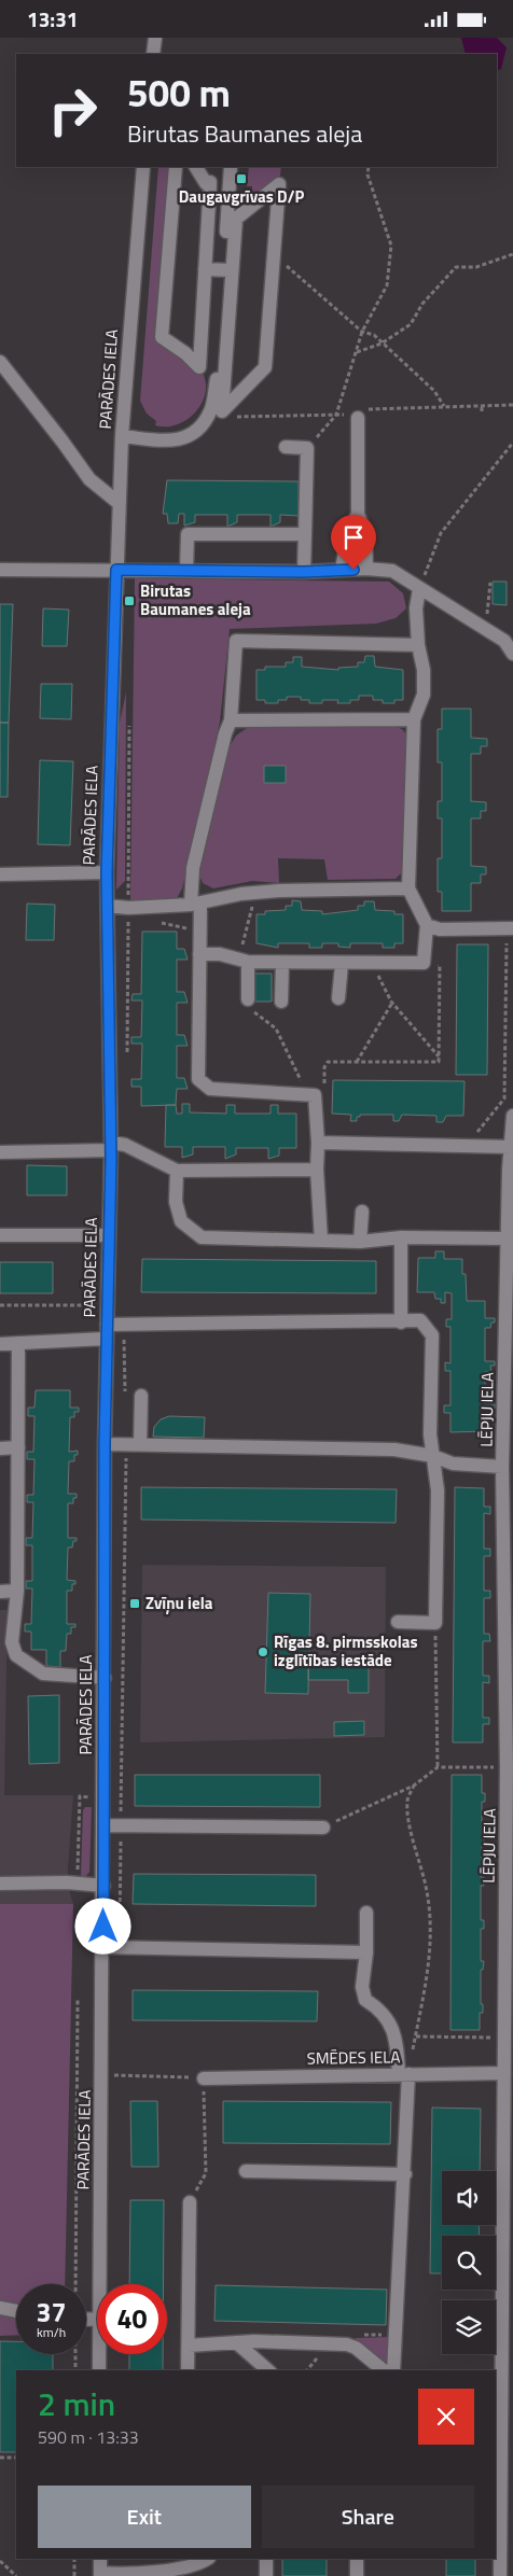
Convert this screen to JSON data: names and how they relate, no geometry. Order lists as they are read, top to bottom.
{
  "streets": {
    "street": ["PARĀDES IELA", "LĒPJU IELA", "SMĒDES IELA"]
  },
  "crossings": [
    ["LĒPJU IELA", "SMĒDES IELA"]
  ],
  "places": {
    "transit": ["Daugavgrīvas D/P", "Birutas Baumanes aleja", "Zvīņu iela"],
    "other": ["Rīgas 8. pirmsskolas izglītības iestāde"]
  },
  "page": {
    "status": "13:31",
    "turn": ["500 m", "Birutas Baumanes aleja"],
    "speed": "37 km/h",
    "limit": "40",
    "heading": ["2 min", "590 m · 13:33"],
    "buttons": ["Exit", "Share"]
  }
}
